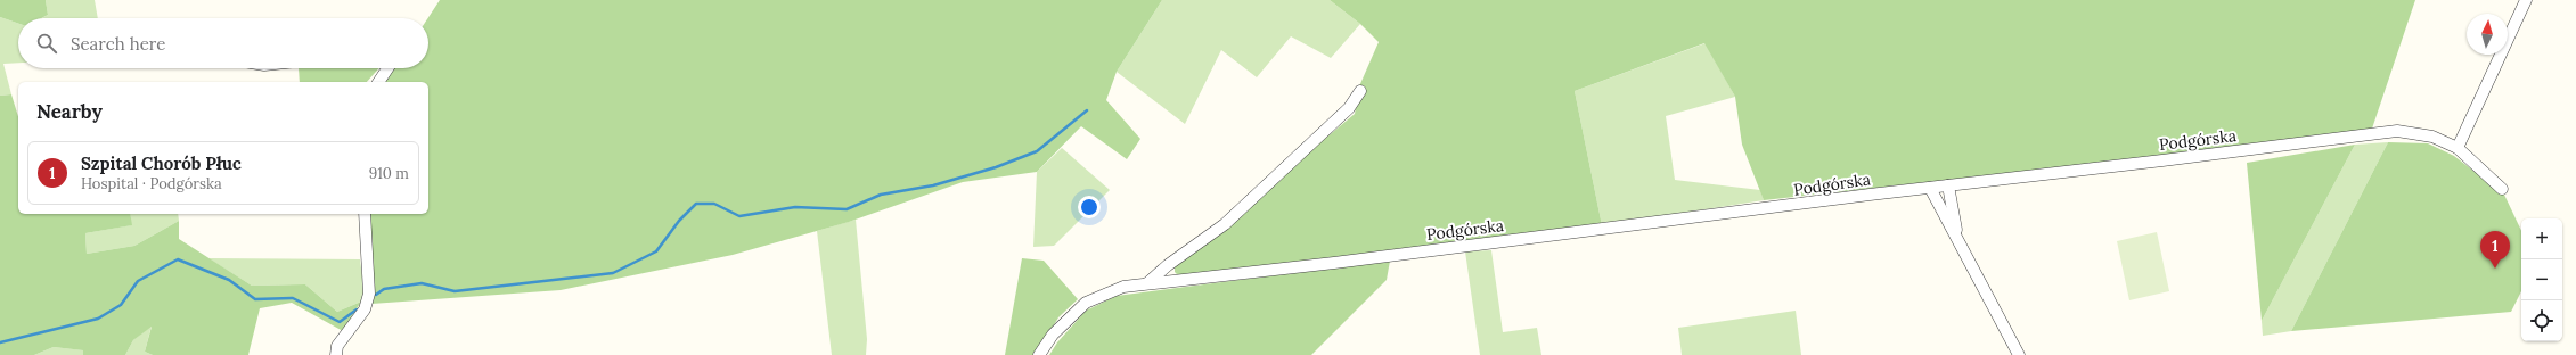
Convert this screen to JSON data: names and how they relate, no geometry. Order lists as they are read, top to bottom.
{
  "streets": {
    "street": ["Podgórska"]
  },
  "north": "top",
  "page": {
    "search": "Search here",
    "heading": "Nearby",
    "list": [
      {
        "mark": "1",
        "name": "Szpital Chorób Płuc",
        "note": "Hospital · Podgórska",
        "value": "910 m"
      }
    ],
    "map_buttons": ["+", "−"],
    "pins": "1"
  }
}
